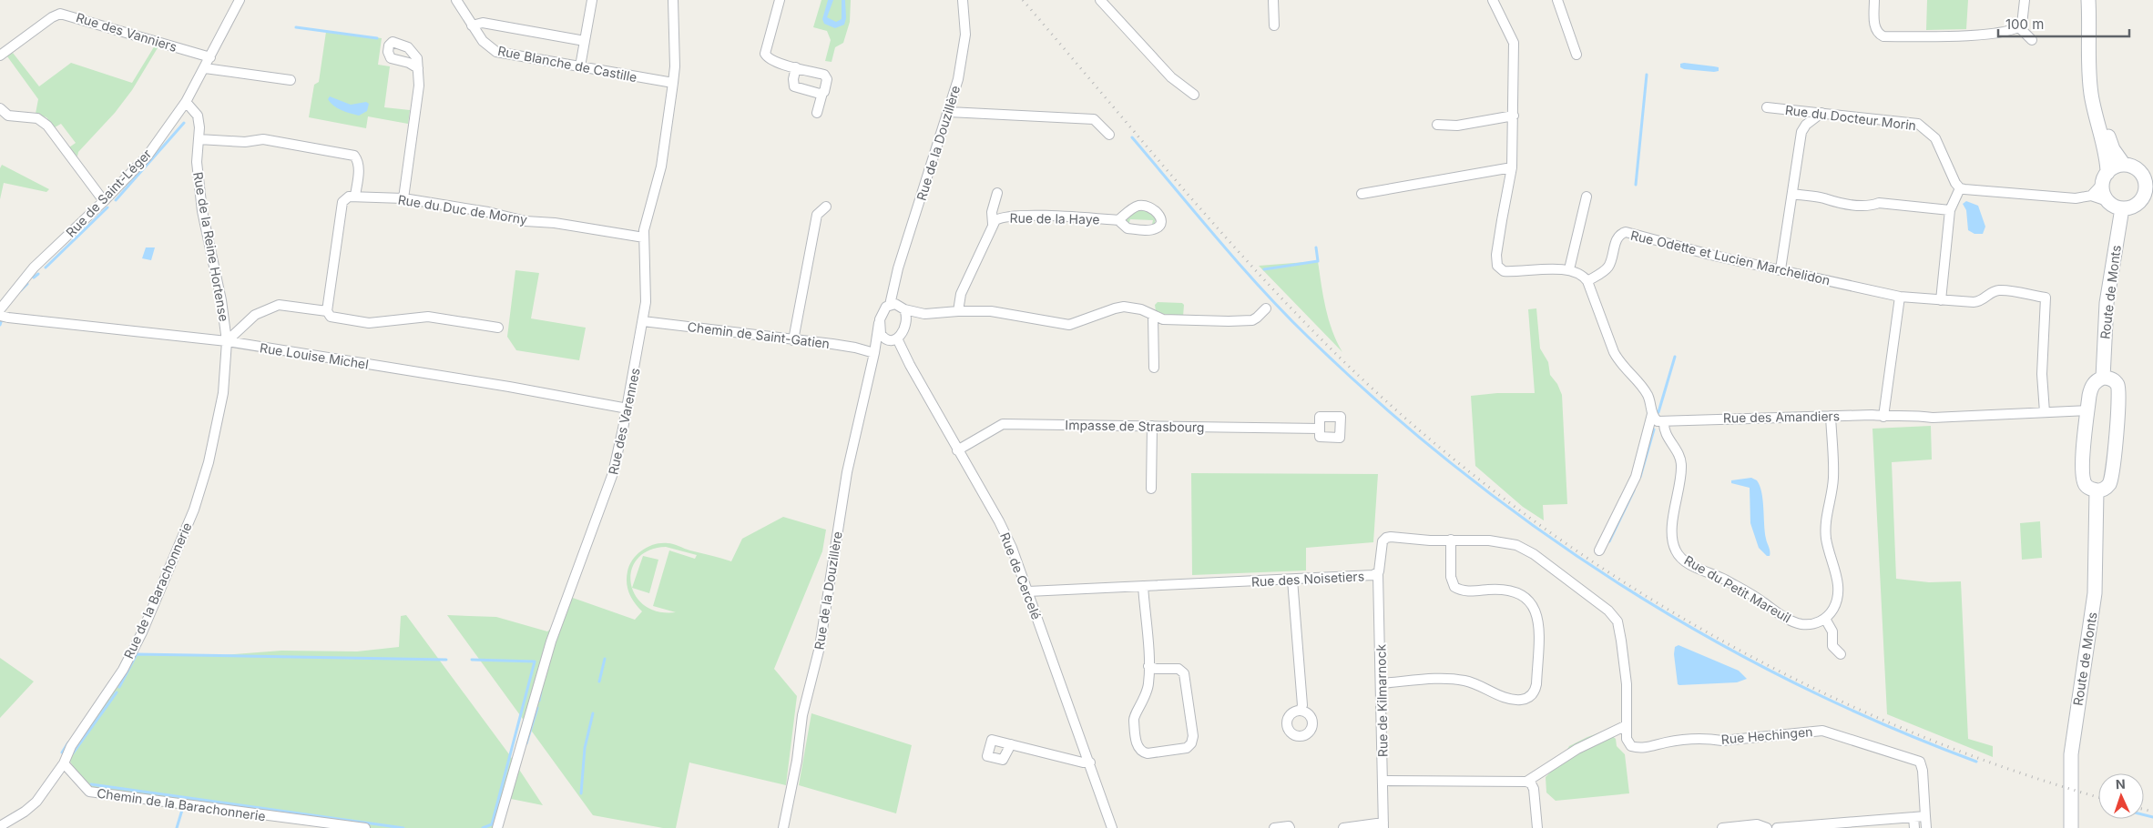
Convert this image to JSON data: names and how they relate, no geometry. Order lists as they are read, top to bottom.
{
  "streets": {
    "main road": ["Route de Monts"],
    "street": [
      "Rue des Vanniers",
      "Rue Blanche de Castille",
      "Rue du Docteur Morin",
      "Rue de la Douzillère",
      "Rue de Saint-Léger",
      "Rue du Duc de Morny",
      "Rue de la Haye",
      "Rue de la Reine Hortense",
      "Rue Odette et Lucien Marchelidon",
      "Chemin de Saint-Gatien",
      "Rue Louise Michel",
      "Rue des Amandiers",
      "Rue des Varennes",
      "Impasse de Strasbourg",
      "Rue de Cercelé",
      "Rue des Noisetiers",
      "Rue du Petit Mareuil",
      "Rue de la Barachonnerie",
      "Rue de Kilmarnock",
      "Rue Hechingen",
      "Chemin de la Barachonnerie"
    ]
  },
  "crossings": [
    ["Rue des Vanniers", "Rue de Saint-Léger"],
    ["Rue Blanche de Castille", "Rue des Varennes"],
    ["Rue de la Douzillère", "Chemin de Saint-Gatien"],
    ["Rue de la Douzillère", "Rue de Cercelé"],
    ["Rue de Saint-Léger", "Rue de la Reine Hortense"],
    ["Rue du Duc de Morny", "Rue des Varennes"],
    ["Rue de la Reine Hortense", "Rue Louise Michel"],
    ["Rue de la Reine Hortense", "Rue de la Barachonnerie"],
    ["Rue Odette et Lucien Marchelidon", "Rue des Amandiers"],
    ["Chemin de Saint-Gatien", "Rue des Varennes"],
    ["Rue Louise Michel", "Rue des Varennes"],
    ["Rue Louise Michel", "Rue de la Barachonnerie"],
    ["Rue des Amandiers", "Rue du Petit Mareuil"],
    ["Impasse de Strasbourg", "Rue de Cercelé"],
    ["Rue de Cercelé", "Rue des Noisetiers"],
    ["Rue des Noisetiers", "Rue de Kilmarnock"],
    ["Rue des Noisetiers", "Rue Hechingen"],
    ["Rue de la Barachonnerie", "Chemin de la Barachonnerie"]
  ],
  "scale_bar": "100 m",
  "north": "top"
}
